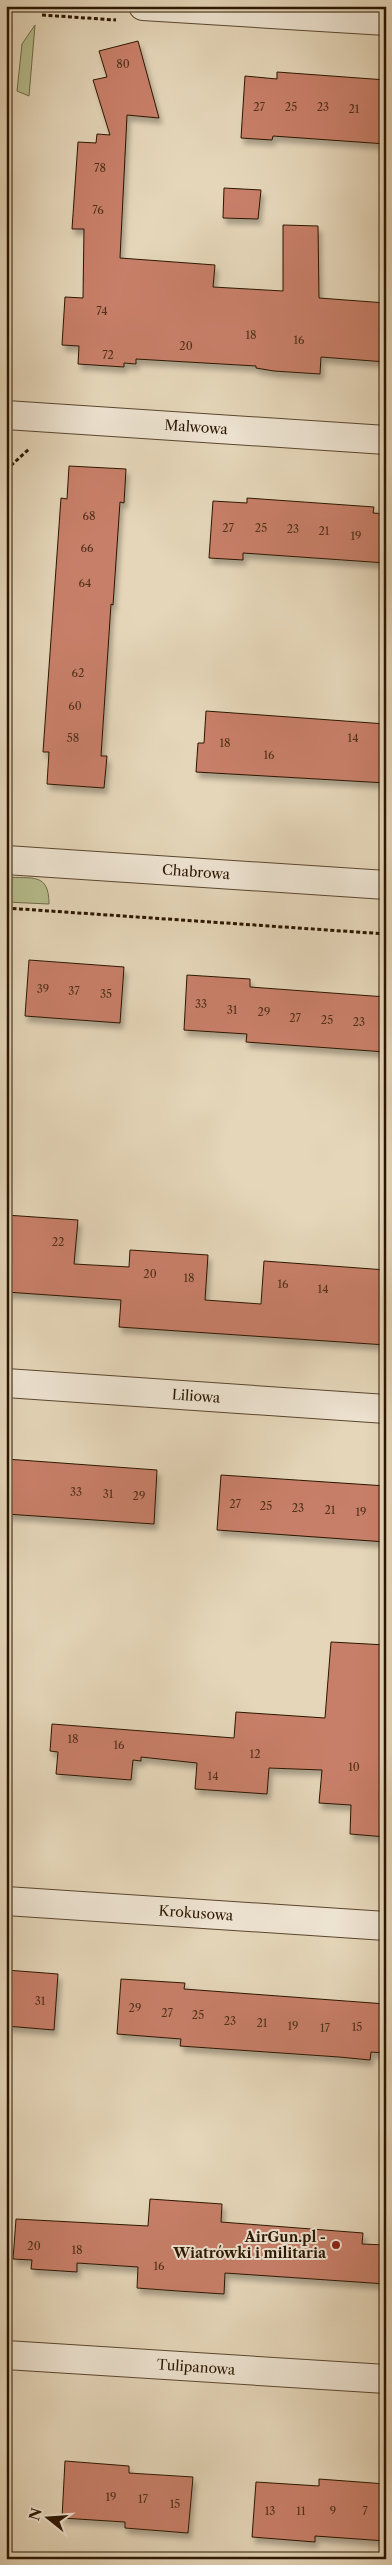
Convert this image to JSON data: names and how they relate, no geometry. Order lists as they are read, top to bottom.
{
  "streets": {
    "street": [
      "Malwowa",
      "Chabrowa",
      "Liliowa",
      "Krokusowa",
      "Tulipanowa"
    ]
  },
  "places": ["AirGun.pl - Wiatrówki i militaria"],
  "house_numbers": [
    "80",
    "27",
    "25",
    "23",
    "21",
    "78",
    "76",
    "74",
    "18",
    "16",
    "20",
    "72",
    "68",
    "27",
    "25",
    "23",
    "21",
    "19",
    "66",
    "64",
    "62",
    "60",
    "58",
    "14",
    "18",
    "16",
    "39",
    "37",
    "35",
    "33",
    "31",
    "29",
    "27",
    "25",
    "23",
    "22",
    "20",
    "18",
    "16",
    "14",
    "33",
    "31",
    "29",
    "27",
    "25",
    "23",
    "21",
    "19",
    "18",
    "16",
    "12",
    "10",
    "14",
    "31",
    "29",
    "27",
    "25",
    "23",
    "21",
    "19",
    "15",
    "17",
    "20",
    "18",
    "16",
    "19",
    "17",
    "15",
    "13",
    "11",
    "9",
    "7"
  ],
  "north": "left"
}
